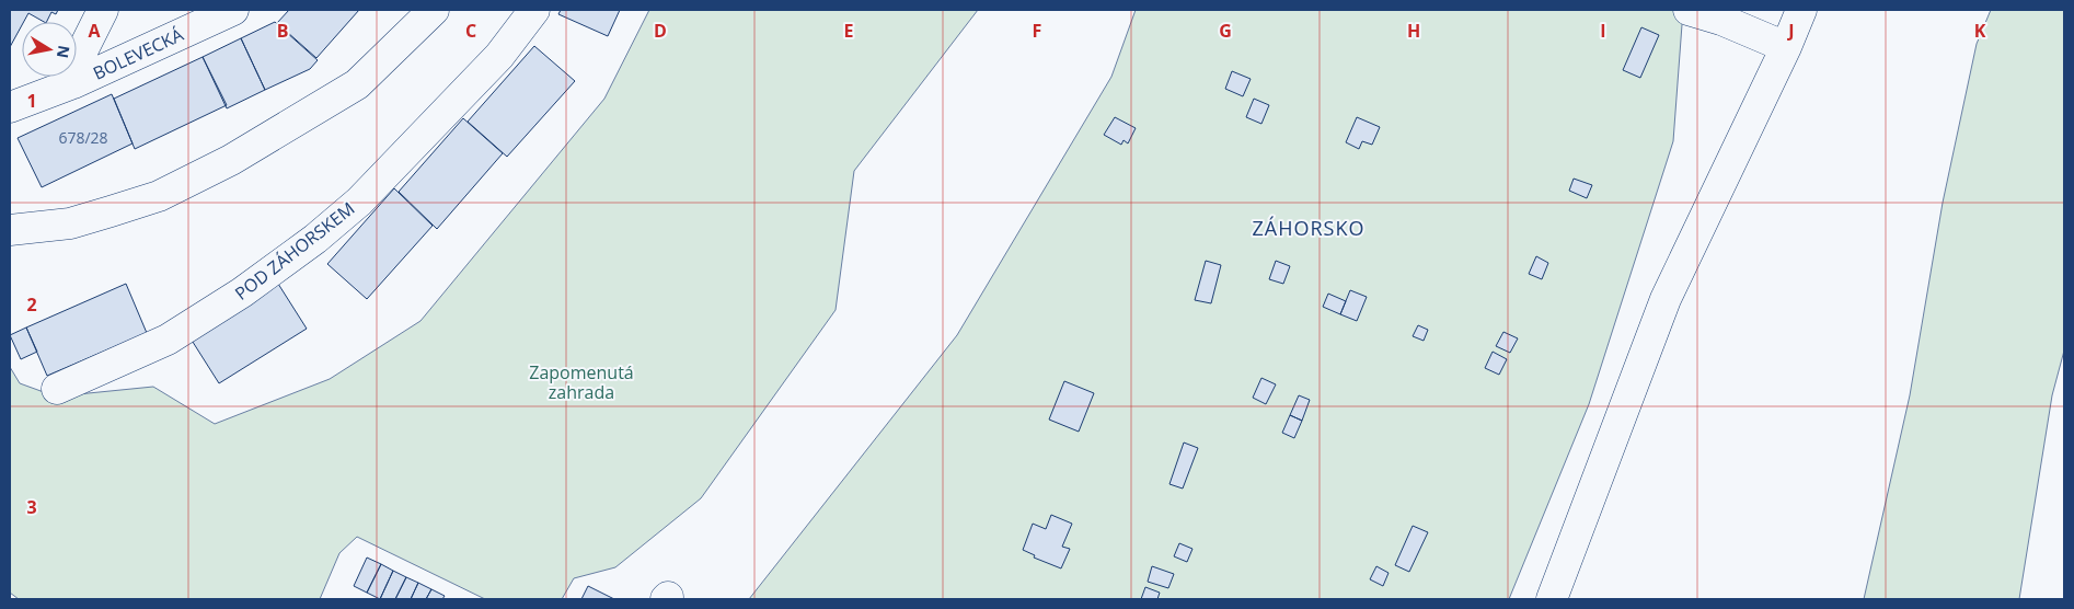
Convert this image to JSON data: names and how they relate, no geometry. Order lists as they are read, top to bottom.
{
  "streets": {
    "street": ["BOLEVECKÁ", "POD ZÁHORSKEM"]
  },
  "districts": ["ZÁHORSKO"],
  "parks": ["Zapomenutá zahrada"],
  "house_numbers": ["678/28"],
  "north": "right",
  "grid": {
    "columns": [
      "A",
      "B",
      "C",
      "D",
      "E",
      "F",
      "G",
      "H",
      "I",
      "J",
      "K"
    ],
    "rows": ["1", "2", "3"]
  }
}
